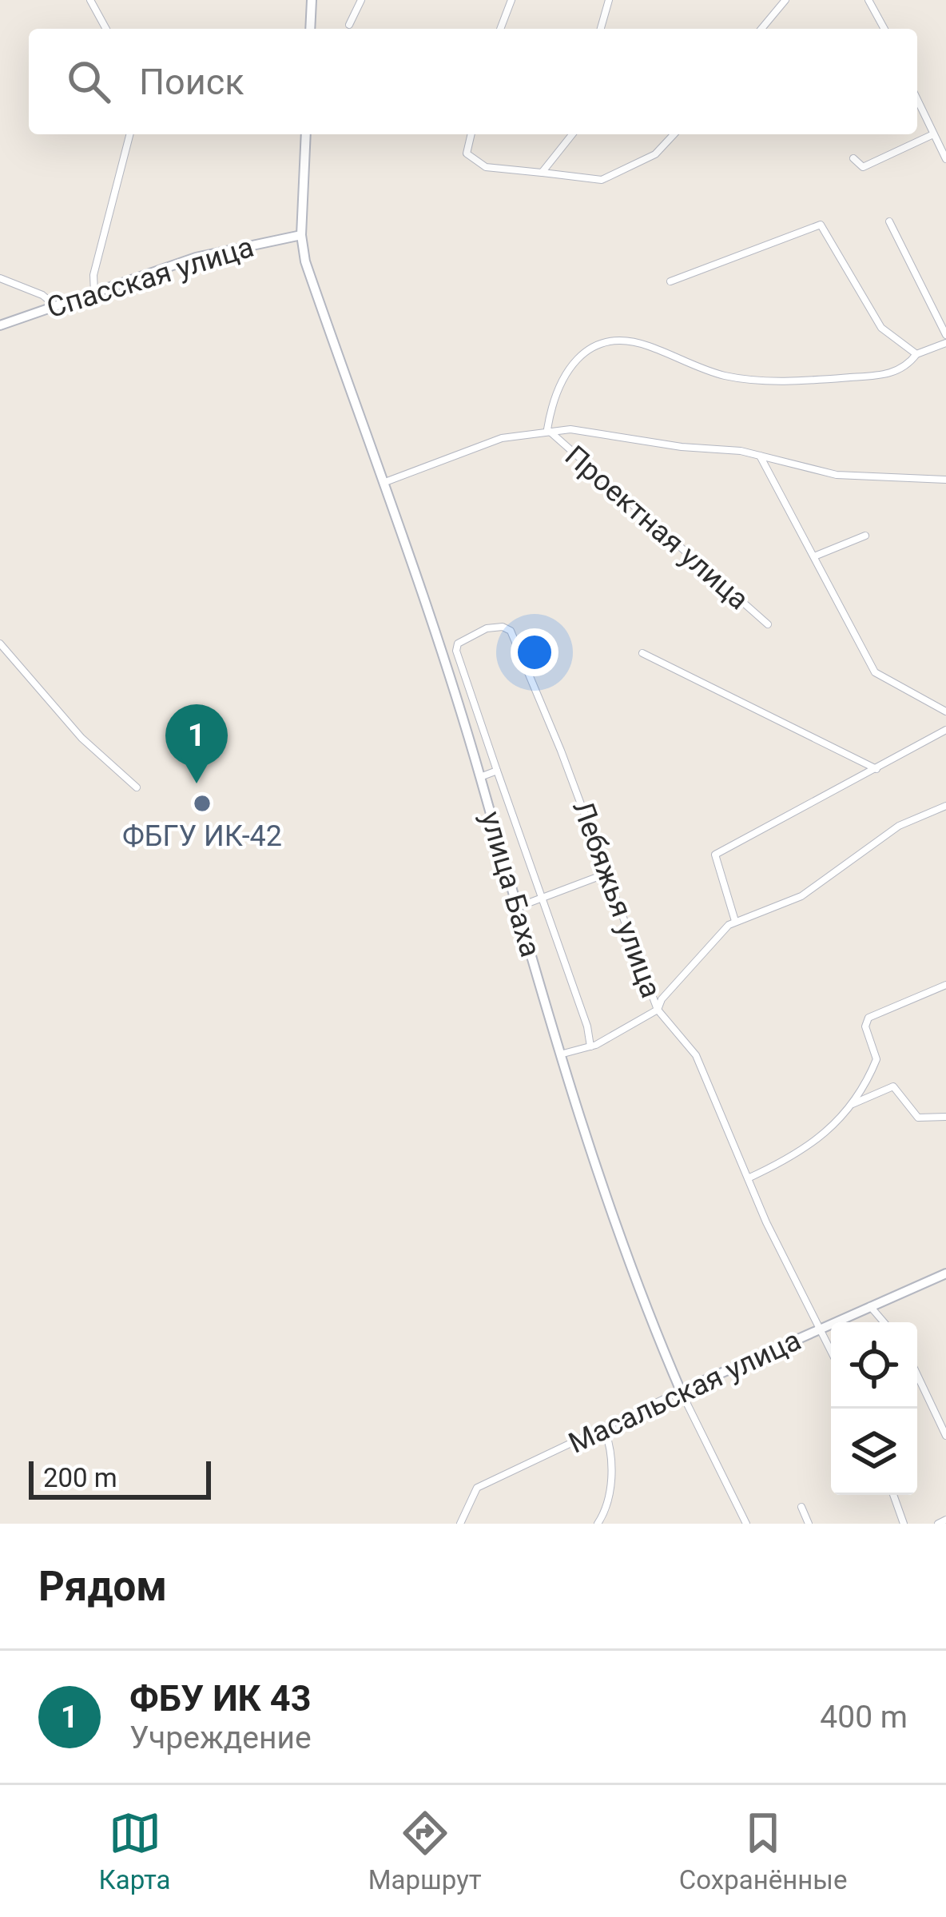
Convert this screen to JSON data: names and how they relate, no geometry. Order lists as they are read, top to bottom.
{
  "streets": {
    "street": [
      "Спасская улица",
      "Проектная улица",
      "улица Баха",
      "Лебяжья улица",
      "Масальская улица"
    ]
  },
  "crossings": [
    ["Спасская улица", "улица Баха"],
    ["улица Баха", "Масальская улица"],
    ["Лебяжья улица", "Масальская улица"]
  ],
  "places": ["ФБГУ ИК-42"],
  "scale_bar": "200 m",
  "page": {
    "search": "Поиск",
    "pins": "1",
    "scale": "200 m",
    "heading": "Рядом",
    "list": [
      {
        "mark": "1",
        "name": "ФБУ ИК 43",
        "note": "Учреждение",
        "value": "400 m"
      }
    ],
    "nav": ["Карта", "Маршрут", "Сохранённые"]
  }
}
